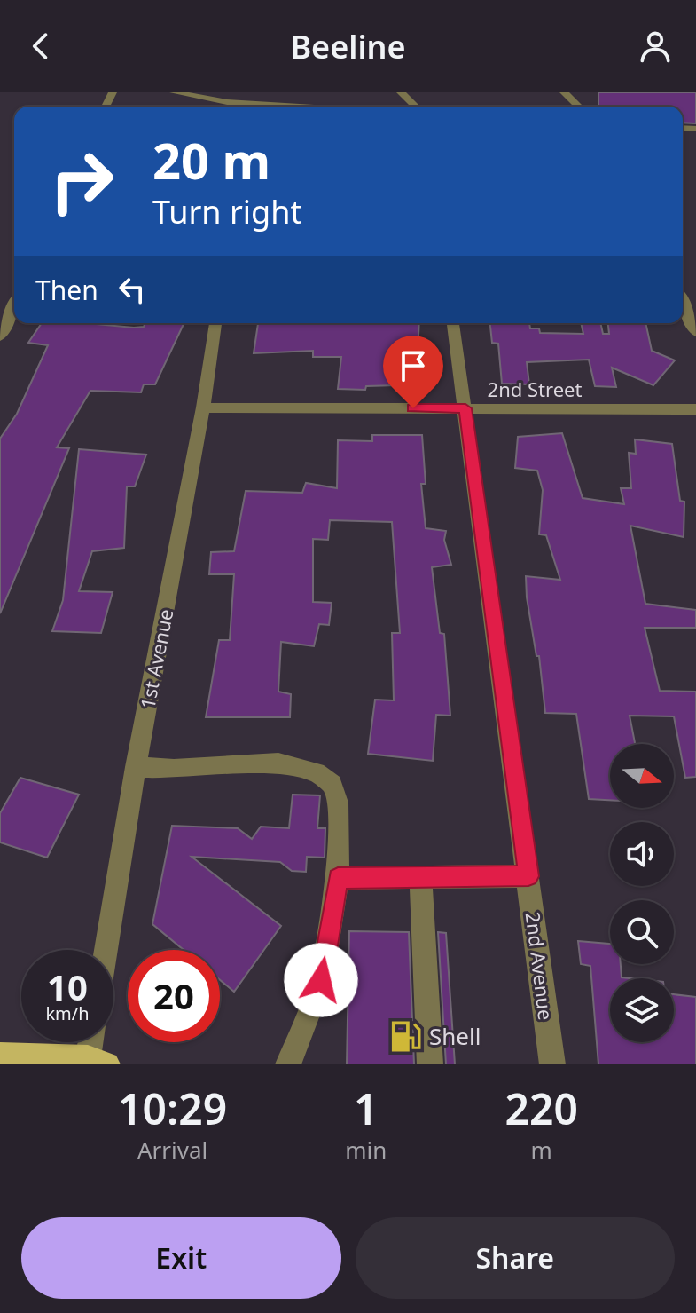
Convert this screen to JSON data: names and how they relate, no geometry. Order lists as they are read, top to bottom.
{
  "streets": {
    "street": ["2nd Street", "1st Avenue", "2nd Avenue"]
  },
  "crossings": [
    ["2nd Street", "1st Avenue"],
    ["2nd Street", "2nd Avenue"]
  ],
  "places": {
    "fuel station": ["Shell"]
  },
  "north": "right",
  "page": {
    "header": "Beeline",
    "turn": ["20 m", "Turn right"],
    "then": "Then",
    "speed": "10 km/h",
    "limit": "20",
    "eta": [
      "10:29",
      "Arrival",
      "1",
      "min",
      "220",
      "m"
    ],
    "buttons": ["Exit", "Share"]
  }
}
